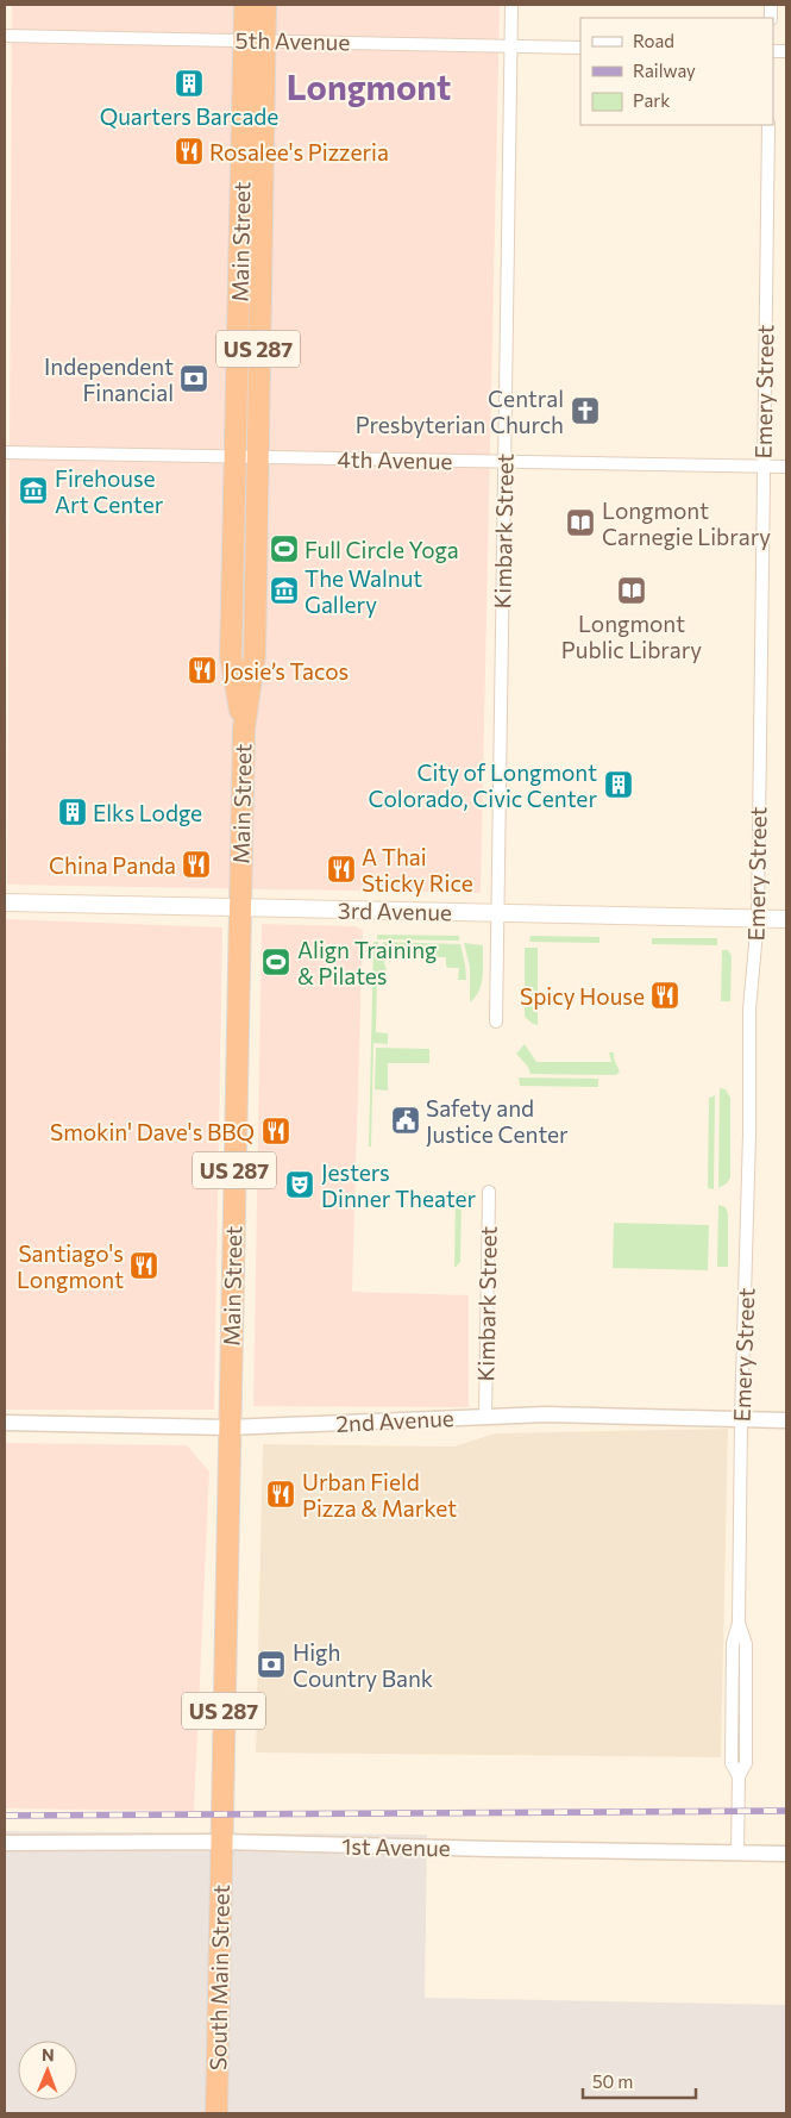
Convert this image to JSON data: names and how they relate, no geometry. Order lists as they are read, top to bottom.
{
  "streets": {
    "highway": ["Main Street", "US 287", "South Main Street"],
    "main road": ["3rd Avenue"],
    "street": [
      "5th Avenue",
      "Emery Street",
      "4th Avenue",
      "Kimbark Street",
      "2nd Avenue",
      "1st Avenue"
    ]
  },
  "crossings": [
    ["5th Avenue", "Main Street"],
    ["5th Avenue", "Kimbark Street"],
    ["Main Street", "4th Avenue"],
    ["Main Street", "3rd Avenue"],
    ["Main Street", "2nd Avenue"],
    ["Main Street", "1st Avenue"],
    ["Main Street", "South Main Street"],
    ["Emery Street", "4th Avenue"],
    ["Emery Street", "3rd Avenue"],
    ["Emery Street", "2nd Avenue"],
    ["Emery Street", "1st Avenue"],
    ["4th Avenue", "Kimbark Street"],
    ["Kimbark Street", "3rd Avenue"],
    ["Kimbark Street", "2nd Avenue"],
    ["1st Avenue", "South Main Street"]
  ],
  "districts": ["Longmont"],
  "places": {
    "building": ["Quarters Barcade", "City of Longmont Colorado, Civic Center", "Elks Lodge"],
    "restaurant": [
      "Rosalee's Pizzeria",
      "Josie’s Tacos",
      "China Panda",
      "A Thai Sticky Rice",
      "Spicy House",
      "Smokin' Dave's BBQ",
      "Santiago's Longmont",
      "Urban Field Pizza & Market"
    ],
    "bank": ["Independent Financial", "High Country Bank"],
    "church": ["Central Presbyterian Church"],
    "museum": ["Firehouse Art Center", "The Walnut Gallery"],
    "library": ["Longmont Carnegie Library", "Longmont Public Library"],
    "sports": ["Full Circle Yoga", "Align Training & Pilates"],
    "public building": ["Safety and Justice Center"],
    "theatre": ["Jesters Dinner Theater"]
  },
  "legend": ["Road", "Railway", "Park"],
  "scale_bar": "50 m",
  "north": "top"
}
